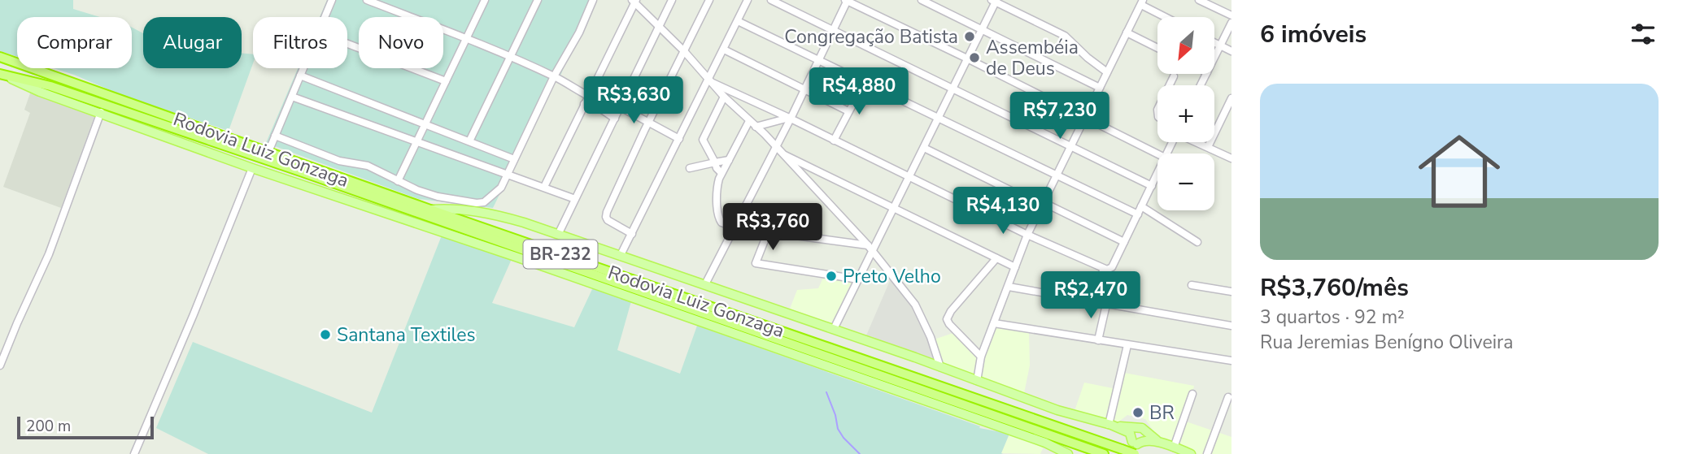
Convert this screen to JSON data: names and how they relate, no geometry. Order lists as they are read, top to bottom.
{
  "streets": {
    "highway": ["Rodovia Luiz Gonzaga", "BR-232"]
  },
  "crossings": [
    ["Rodovia Luiz Gonzaga", "BR-232"]
  ],
  "places": [
    "Congregação Batista",
    "Assembéia de Deus",
    "Preto Velho",
    "Santana Textiles",
    "BR"
  ],
  "scale_bar": "200 m",
  "north": "bottom left",
  "page": {
    "heading": "6 imóveis",
    "map_buttons": ["+", "−"],
    "chip": [
      "Comprar",
      "Alugar",
      "Filtros",
      "Novo"
    ],
    "price": [
      "R$4,880",
      "R$3,630",
      "R$7,230",
      "R$4,130",
      "R$3,760",
      "R$2,470"
    ],
    "list": [
      {
        "name": "R$3,760/mês",
        "note": "3 quartos · 92 m² · Rua Jeremias Benígno Oliveira"
      }
    ],
    "scale": "200 m"
  }
}
